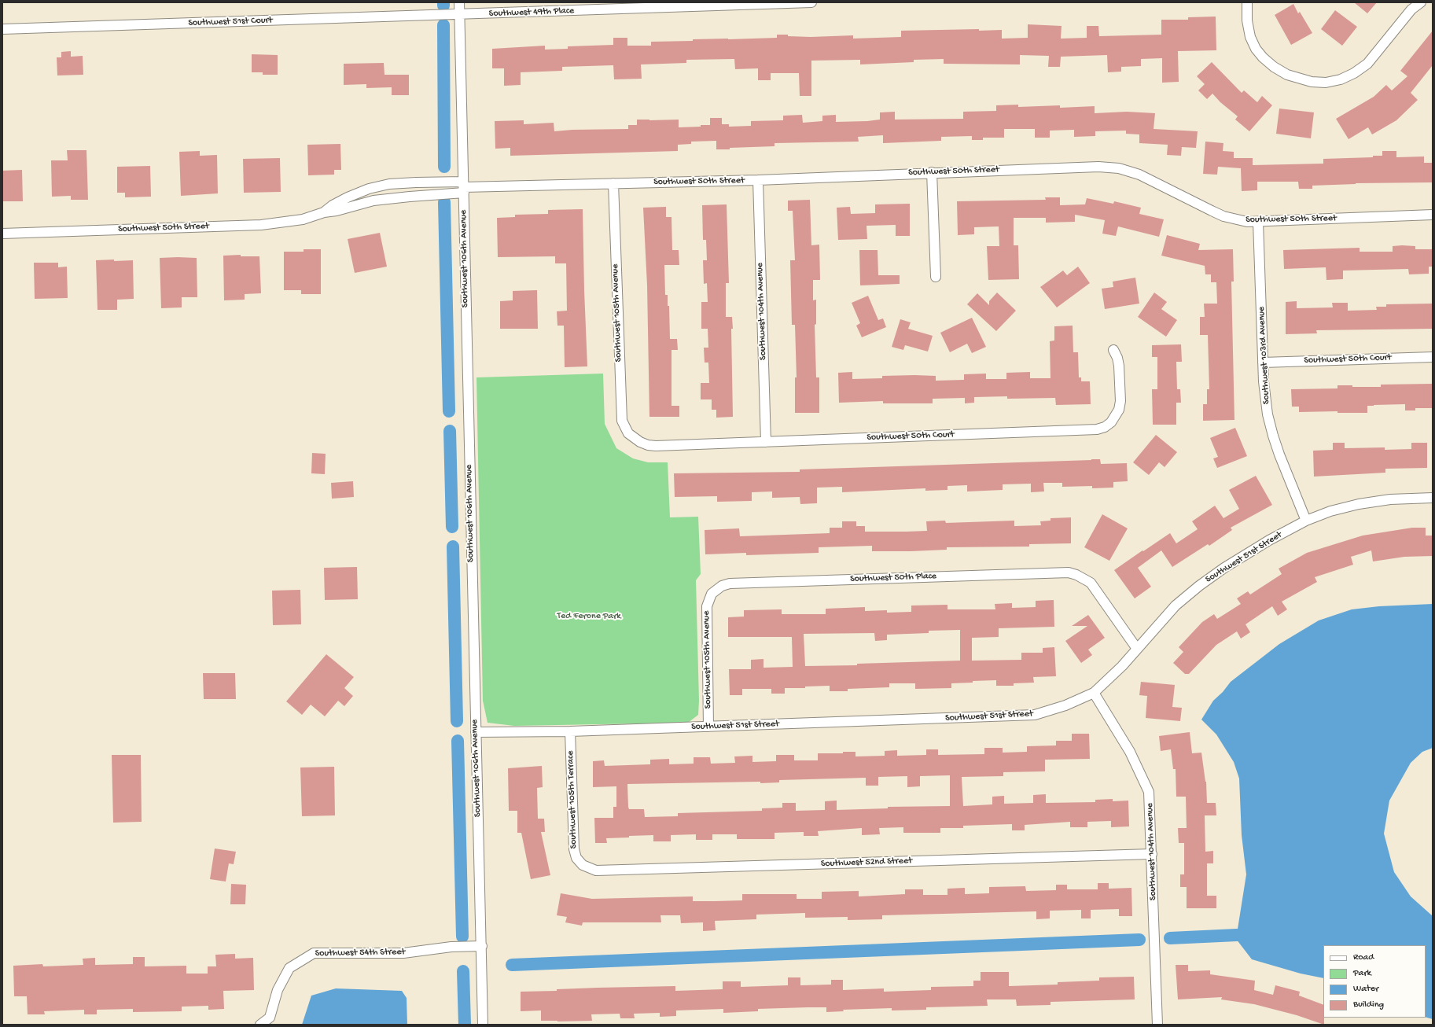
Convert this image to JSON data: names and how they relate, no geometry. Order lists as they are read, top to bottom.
{
  "streets": {
    "street": [
      "Southwest 49th Place",
      "Southwest 51st Court",
      "Southwest 50th Street",
      "Southwest 106th Avenue",
      "Southwest 104th Avenue",
      "Southwest 105th Avenue",
      "Southwest 103rd Avenue",
      "Southwest 50th Court",
      "Southwest 51st Street",
      "Southwest 50th Place",
      "Southwest 105th Terrace",
      "Southwest 52nd Street",
      "Southwest 54th Street"
    ]
  },
  "crossings": [
    ["Southwest 49th Place", "Southwest 51st Court"],
    ["Southwest 49th Place", "Southwest 106th Avenue"],
    ["Southwest 51st Court", "Southwest 106th Avenue"],
    ["Southwest 50th Street", "Southwest 106th Avenue"],
    ["Southwest 50th Street", "Southwest 104th Avenue"],
    ["Southwest 50th Street", "Southwest 105th Avenue"],
    ["Southwest 50th Street", "Southwest 103rd Avenue"],
    ["Southwest 106th Avenue", "Southwest 51st Street"],
    ["Southwest 106th Avenue", "Southwest 54th Street"],
    ["Southwest 104th Avenue", "Southwest 50th Court"],
    ["Southwest 104th Avenue", "Southwest 51st Street"],
    ["Southwest 104th Avenue", "Southwest 52nd Street"],
    ["Southwest 105th Avenue", "Southwest 50th Court"],
    ["Southwest 105th Avenue", "Southwest 51st Street"],
    ["Southwest 105th Avenue", "Southwest 50th Place"],
    ["Southwest 103rd Avenue", "Southwest 50th Court"],
    ["Southwest 103rd Avenue", "Southwest 51st Street"],
    ["Southwest 51st Street", "Southwest 50th Place"],
    ["Southwest 51st Street", "Southwest 105th Terrace"],
    ["Southwest 105th Terrace", "Southwest 52nd Street"]
  ],
  "parks": ["Ted Ferone Park"],
  "legend": [
    "Road",
    "Park",
    "Water",
    "Building"
  ]
}
